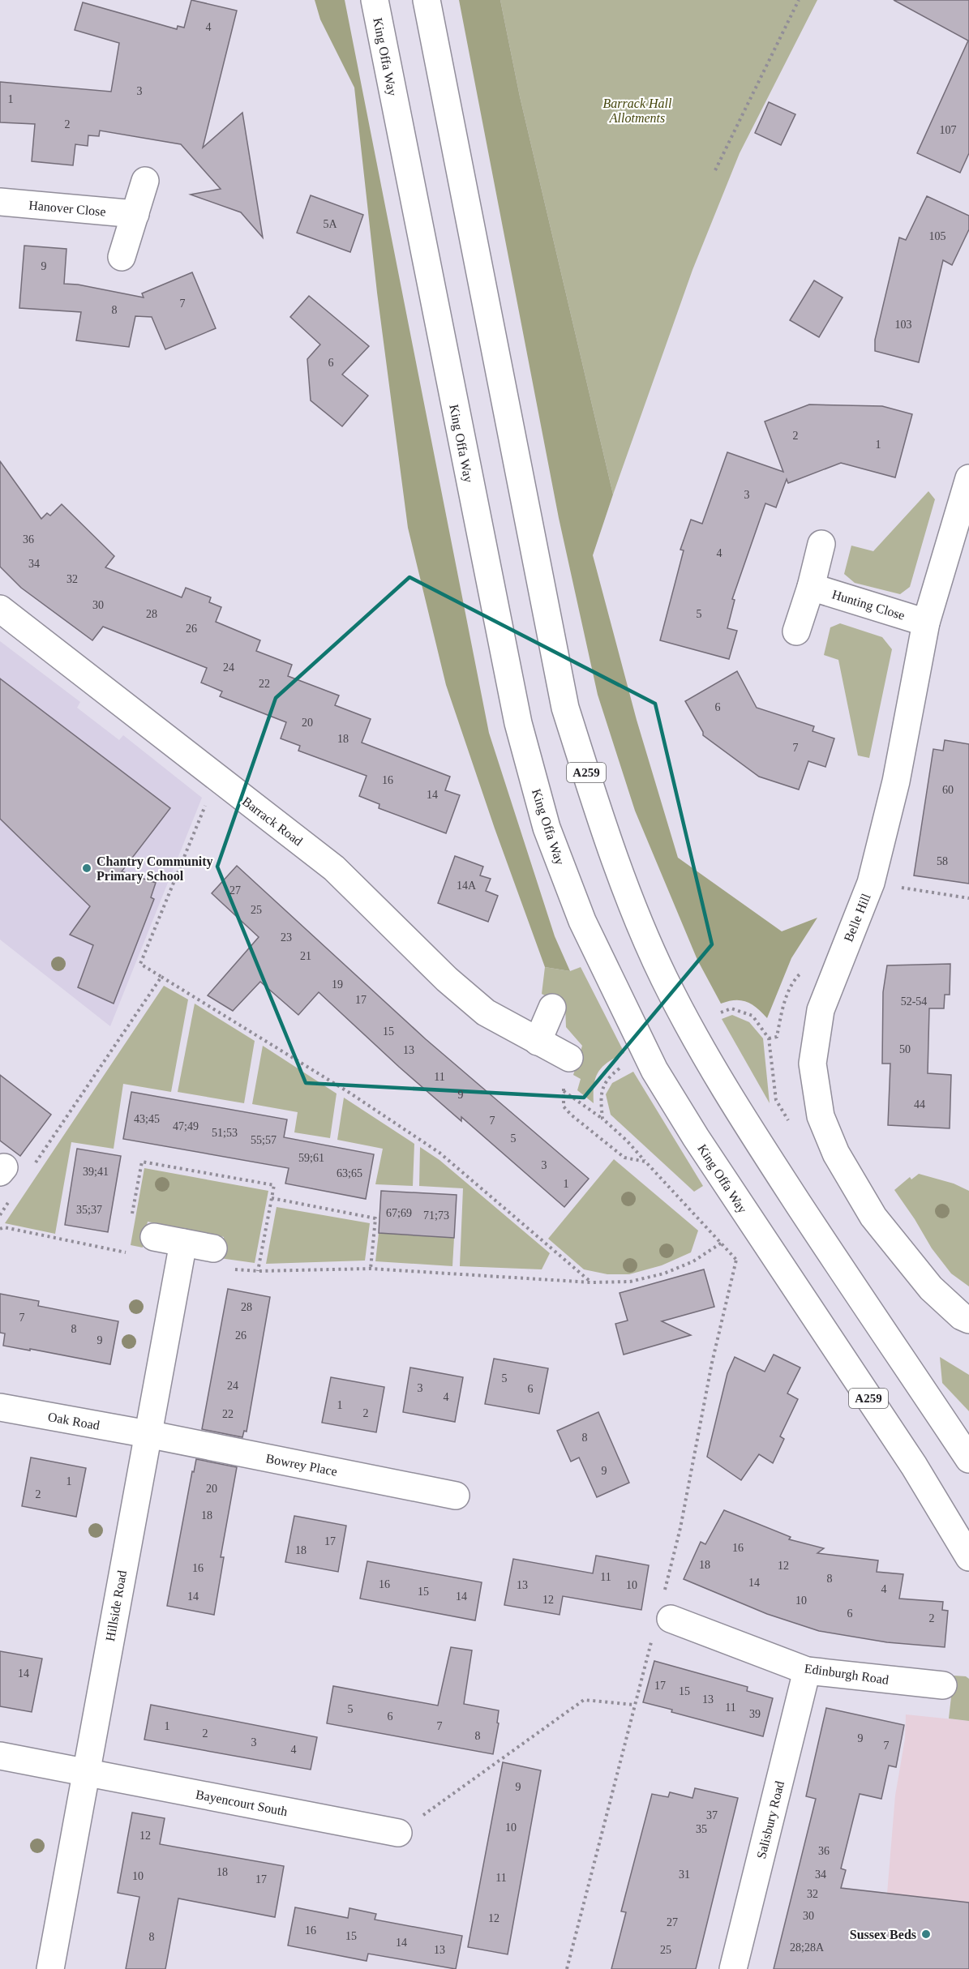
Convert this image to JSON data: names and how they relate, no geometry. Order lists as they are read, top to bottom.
{
  "streets": {
    "main road": [
      "King Offa Way",
      "Hanover Close",
      "Hunting Close",
      "A259",
      "Barrack Road",
      "Belle Hill",
      "Oak Road",
      "Bowrey Place",
      "Hillside Road",
      "Edinburgh Road",
      "Bayencourt South",
      "Salisbury Road"
    ]
  },
  "crossings": [
    ["Hunting Close", "Belle Hill"],
    ["Oak Road", "Bowrey Place"],
    ["Oak Road", "Hillside Road"],
    ["Bowrey Place", "Hillside Road"],
    ["Hillside Road", "Bayencourt South"],
    ["Edinburgh Road", "Salisbury Road"]
  ],
  "parks": ["Barrack Hall Allotments"],
  "places": ["Chantry Community Primary School", "Sussex Beds"],
  "house_numbers": [
    "4",
    "3",
    "1",
    "2",
    "107",
    "5A",
    "105",
    "9",
    "7",
    "8",
    "103",
    "6",
    "2",
    "1",
    "3",
    "36",
    "4",
    "34",
    "32",
    "30",
    "28",
    "5",
    "26",
    "24",
    "22",
    "6",
    "20",
    "18",
    "7",
    "16",
    "60",
    "14",
    "58",
    "14A",
    "27",
    "25",
    "23",
    "21",
    "19",
    "17",
    "52-54",
    "15",
    "50",
    "13",
    "11",
    "9",
    "44",
    "43;45",
    "7",
    "47;49",
    "51;53",
    "5",
    "55;57",
    "59;61",
    "3",
    "39;41",
    "63;65",
    "1",
    "35;37",
    "67;69",
    "71;73",
    "28",
    "7",
    "8",
    "26",
    "9",
    "5",
    "24",
    "3",
    "6",
    "4",
    "1",
    "2",
    "22",
    "8",
    "9",
    "1",
    "20",
    "2",
    "18",
    "17",
    "16",
    "18",
    "18",
    "12",
    "16",
    "11",
    "8",
    "14",
    "16",
    "13",
    "10",
    "4",
    "15",
    "14",
    "14",
    "12",
    "10",
    "6",
    "2",
    "14",
    "17",
    "15",
    "13",
    "11",
    "5",
    "39",
    "6",
    "1",
    "7",
    "2",
    "8",
    "9",
    "3",
    "7",
    "4",
    "9",
    "37",
    "10",
    "35",
    "12",
    "36",
    "18",
    "31",
    "34",
    "10",
    "11",
    "17",
    "32",
    "30",
    "12",
    "27",
    "16",
    "15",
    "8",
    "14",
    "28;28A",
    "13",
    "25"
  ]
}
